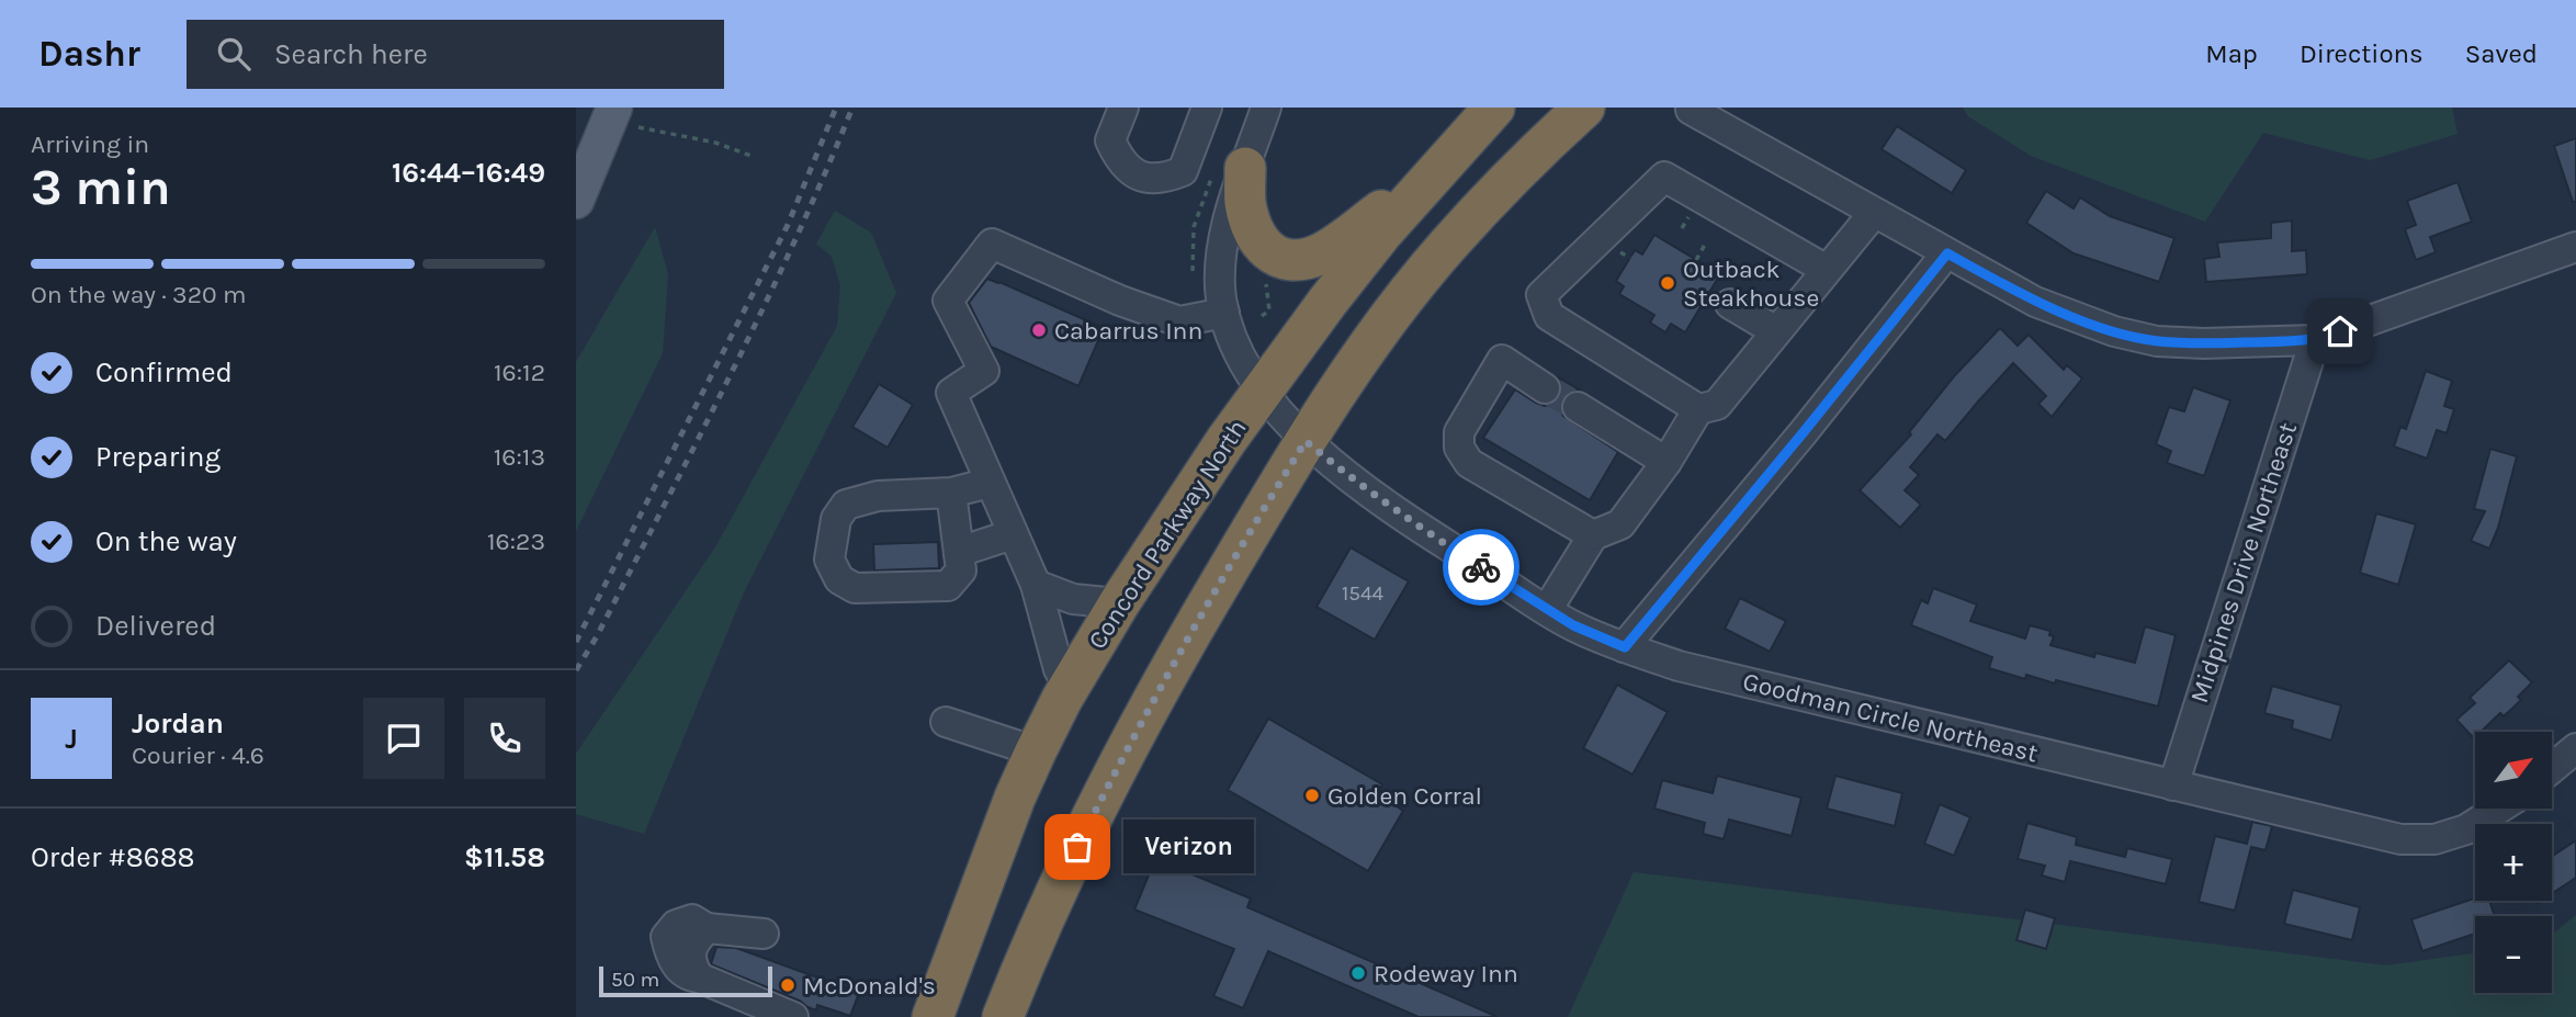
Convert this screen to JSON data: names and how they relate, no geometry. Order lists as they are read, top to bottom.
{
  "streets": {
    "highway": ["Concord Parkway North"],
    "street": ["Midpines Drive Northeast", "Goodman Circle Northeast"]
  },
  "crossings": [
    ["Concord Parkway North", "Goodman Circle Northeast"],
    ["Midpines Drive Northeast", "Goodman Circle Northeast"]
  ],
  "places": [
    "Outback Steakhouse",
    "Cabarrus Inn",
    "Golden Corral",
    "Verizon",
    "Rodeway Inn",
    "McDonald's"
  ],
  "house_numbers": ["1544"],
  "scale_bar": "50 m",
  "north": "top right",
  "page": {
    "header": "Dashr",
    "search": "Search here",
    "nav": ["Map", "Directions", "Saved"],
    "heading": ["3 min", "Arriving in", "16:44–16:49"],
    "panel": [
      "Jordan",
      "Courier · 4.6",
      "Order #8688",
      "$11.58"
    ],
    "bar": "On the way · 320 m",
    "list": [
      ["Confirmed", "16:12"],
      ["Preparing", "16:13"],
      ["On the way", "16:23"],
      "Delivered"
    ],
    "round": "J",
    "map_buttons": ["+", "−"],
    "bubble": "Verizon",
    "scale": "50 m"
  }
}
